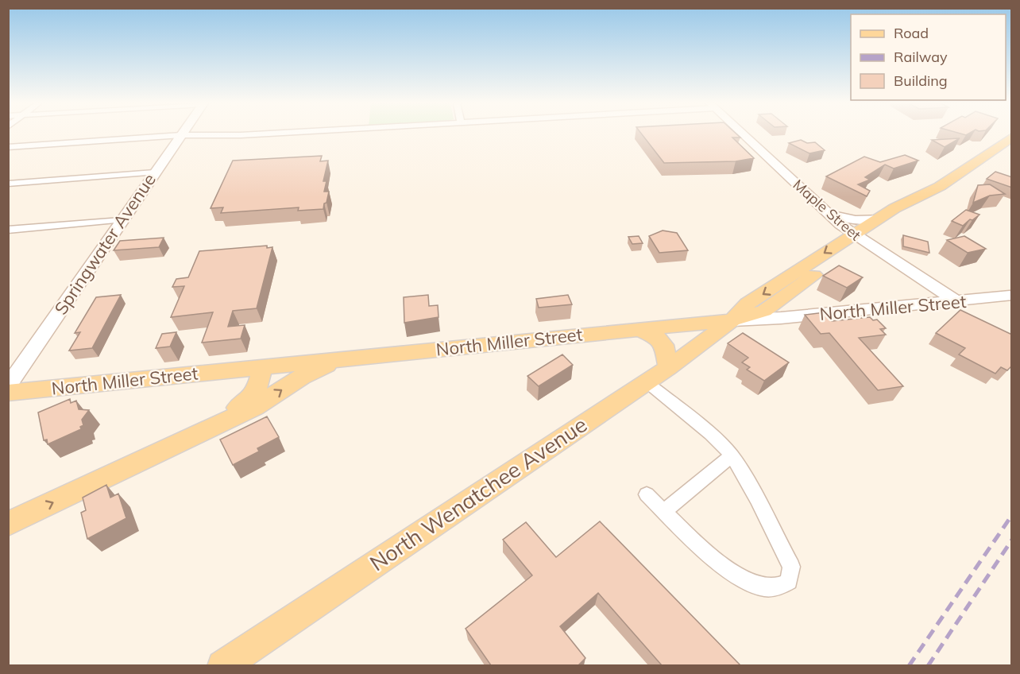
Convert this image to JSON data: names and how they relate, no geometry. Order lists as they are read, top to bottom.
{
  "streets": {
    "main road": ["North Miller Street", "North Wenatchee Avenue"],
    "street": ["Maple Street", "Springwater Avenue"]
  },
  "crossings": [
    ["Maple Street", "North Miller Street"],
    ["Maple Street", "North Wenatchee Avenue"],
    ["North Miller Street", "North Wenatchee Avenue"]
  ],
  "legend": ["Road", "Railway", "Building"]
}
